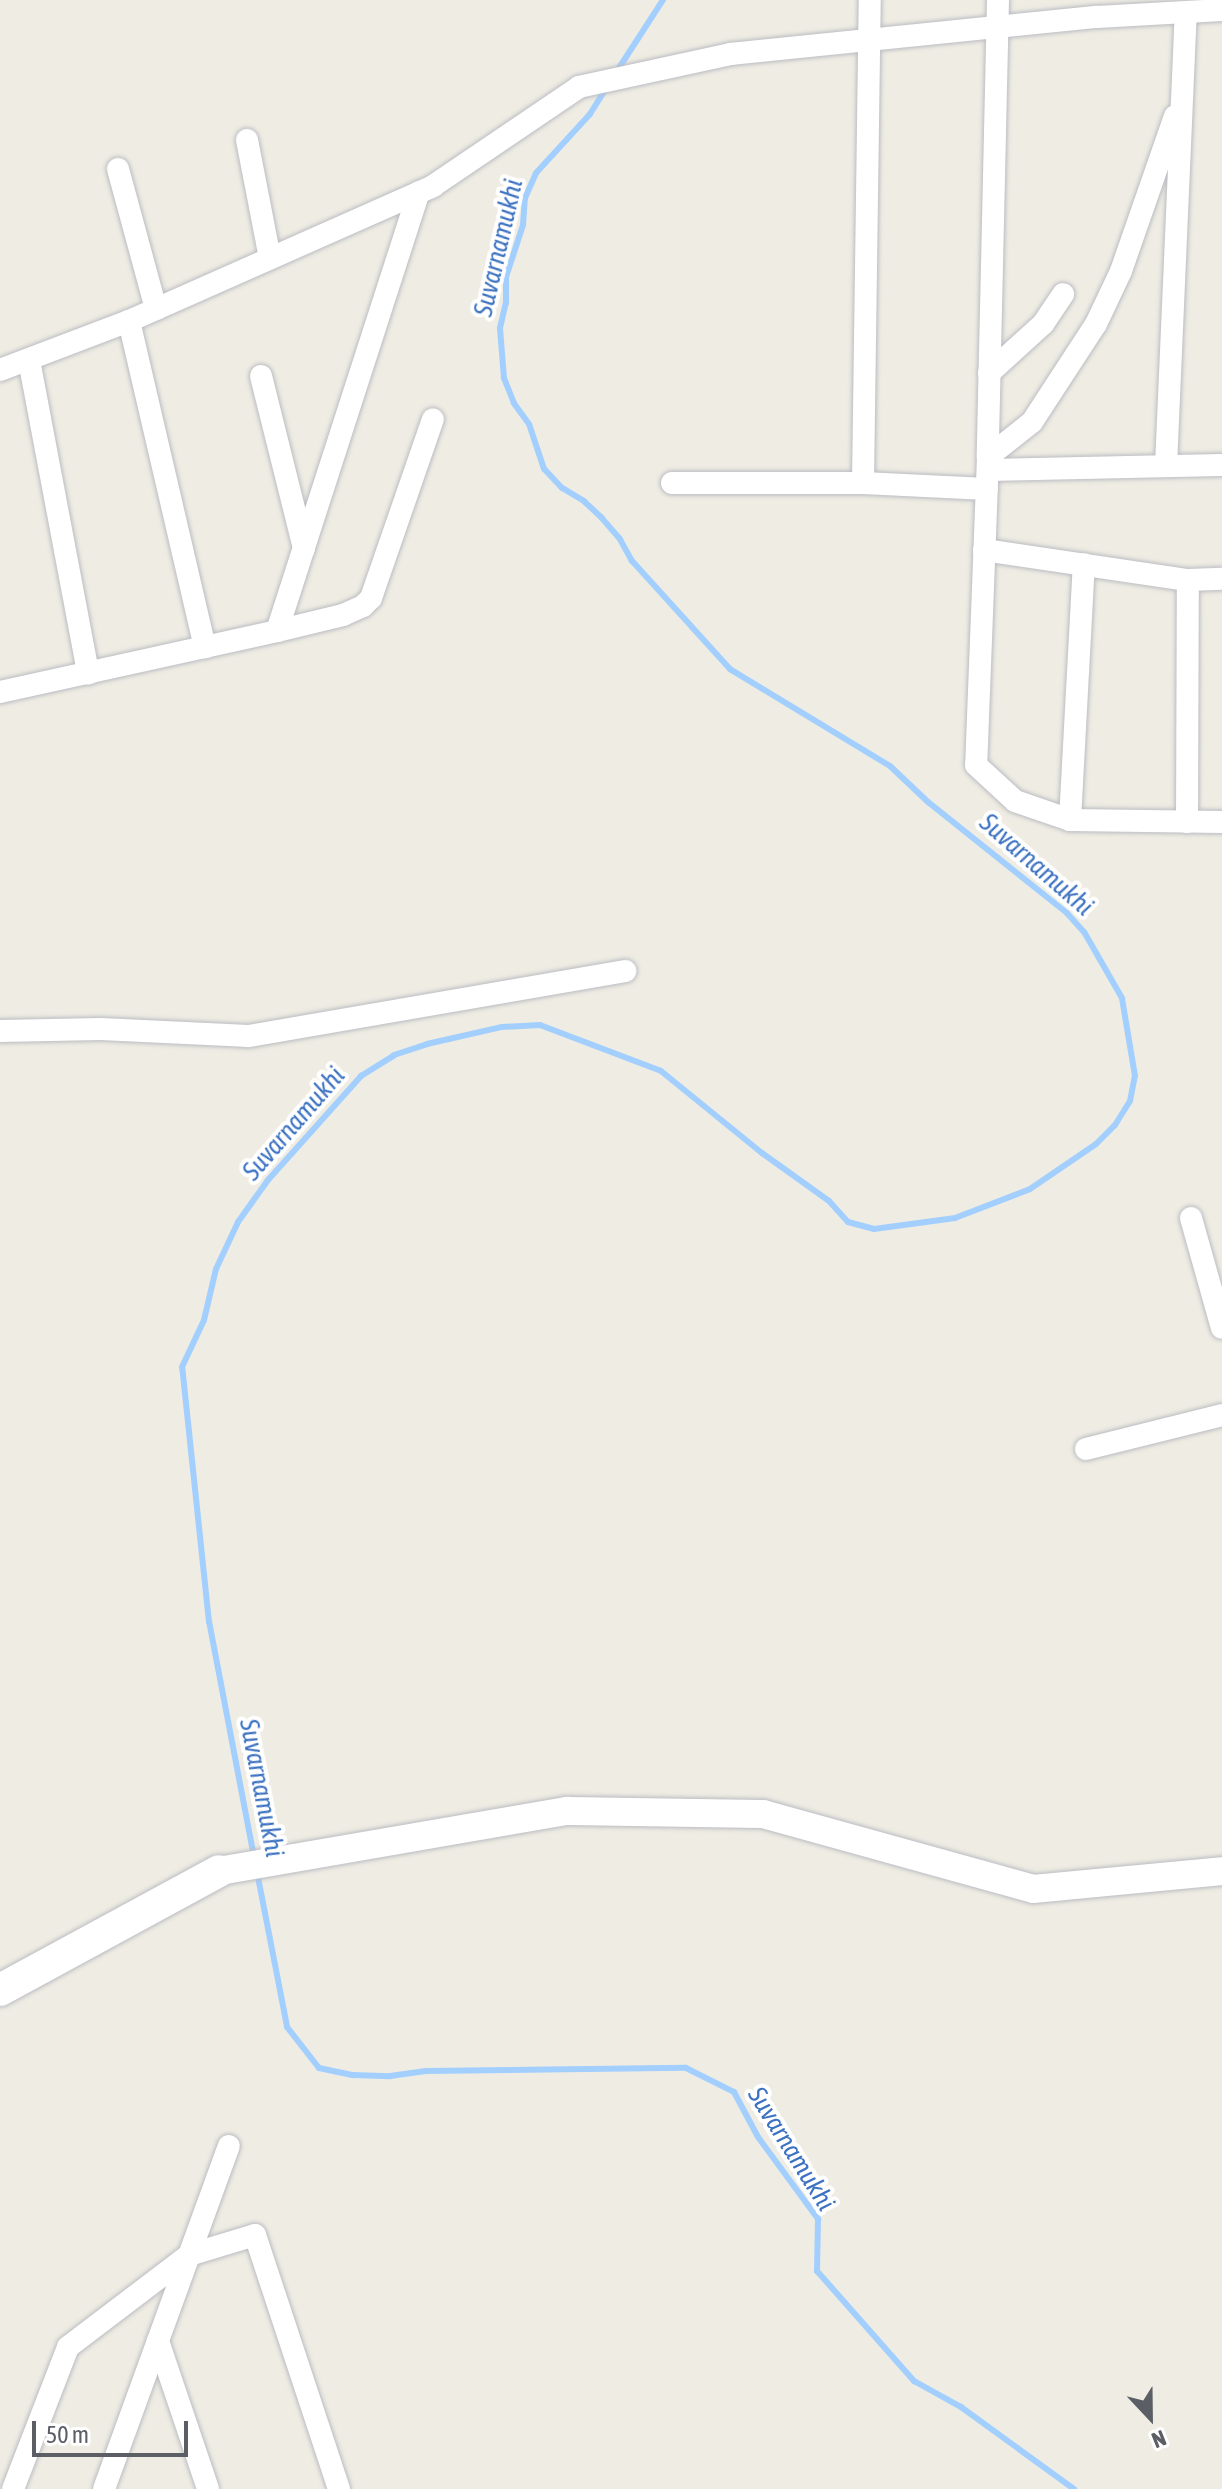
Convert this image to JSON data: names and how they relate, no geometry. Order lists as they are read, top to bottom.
{
  "water": ["Suvarnamukhi"],
  "scale_bar": "50 m",
  "north": "bottom"
}
